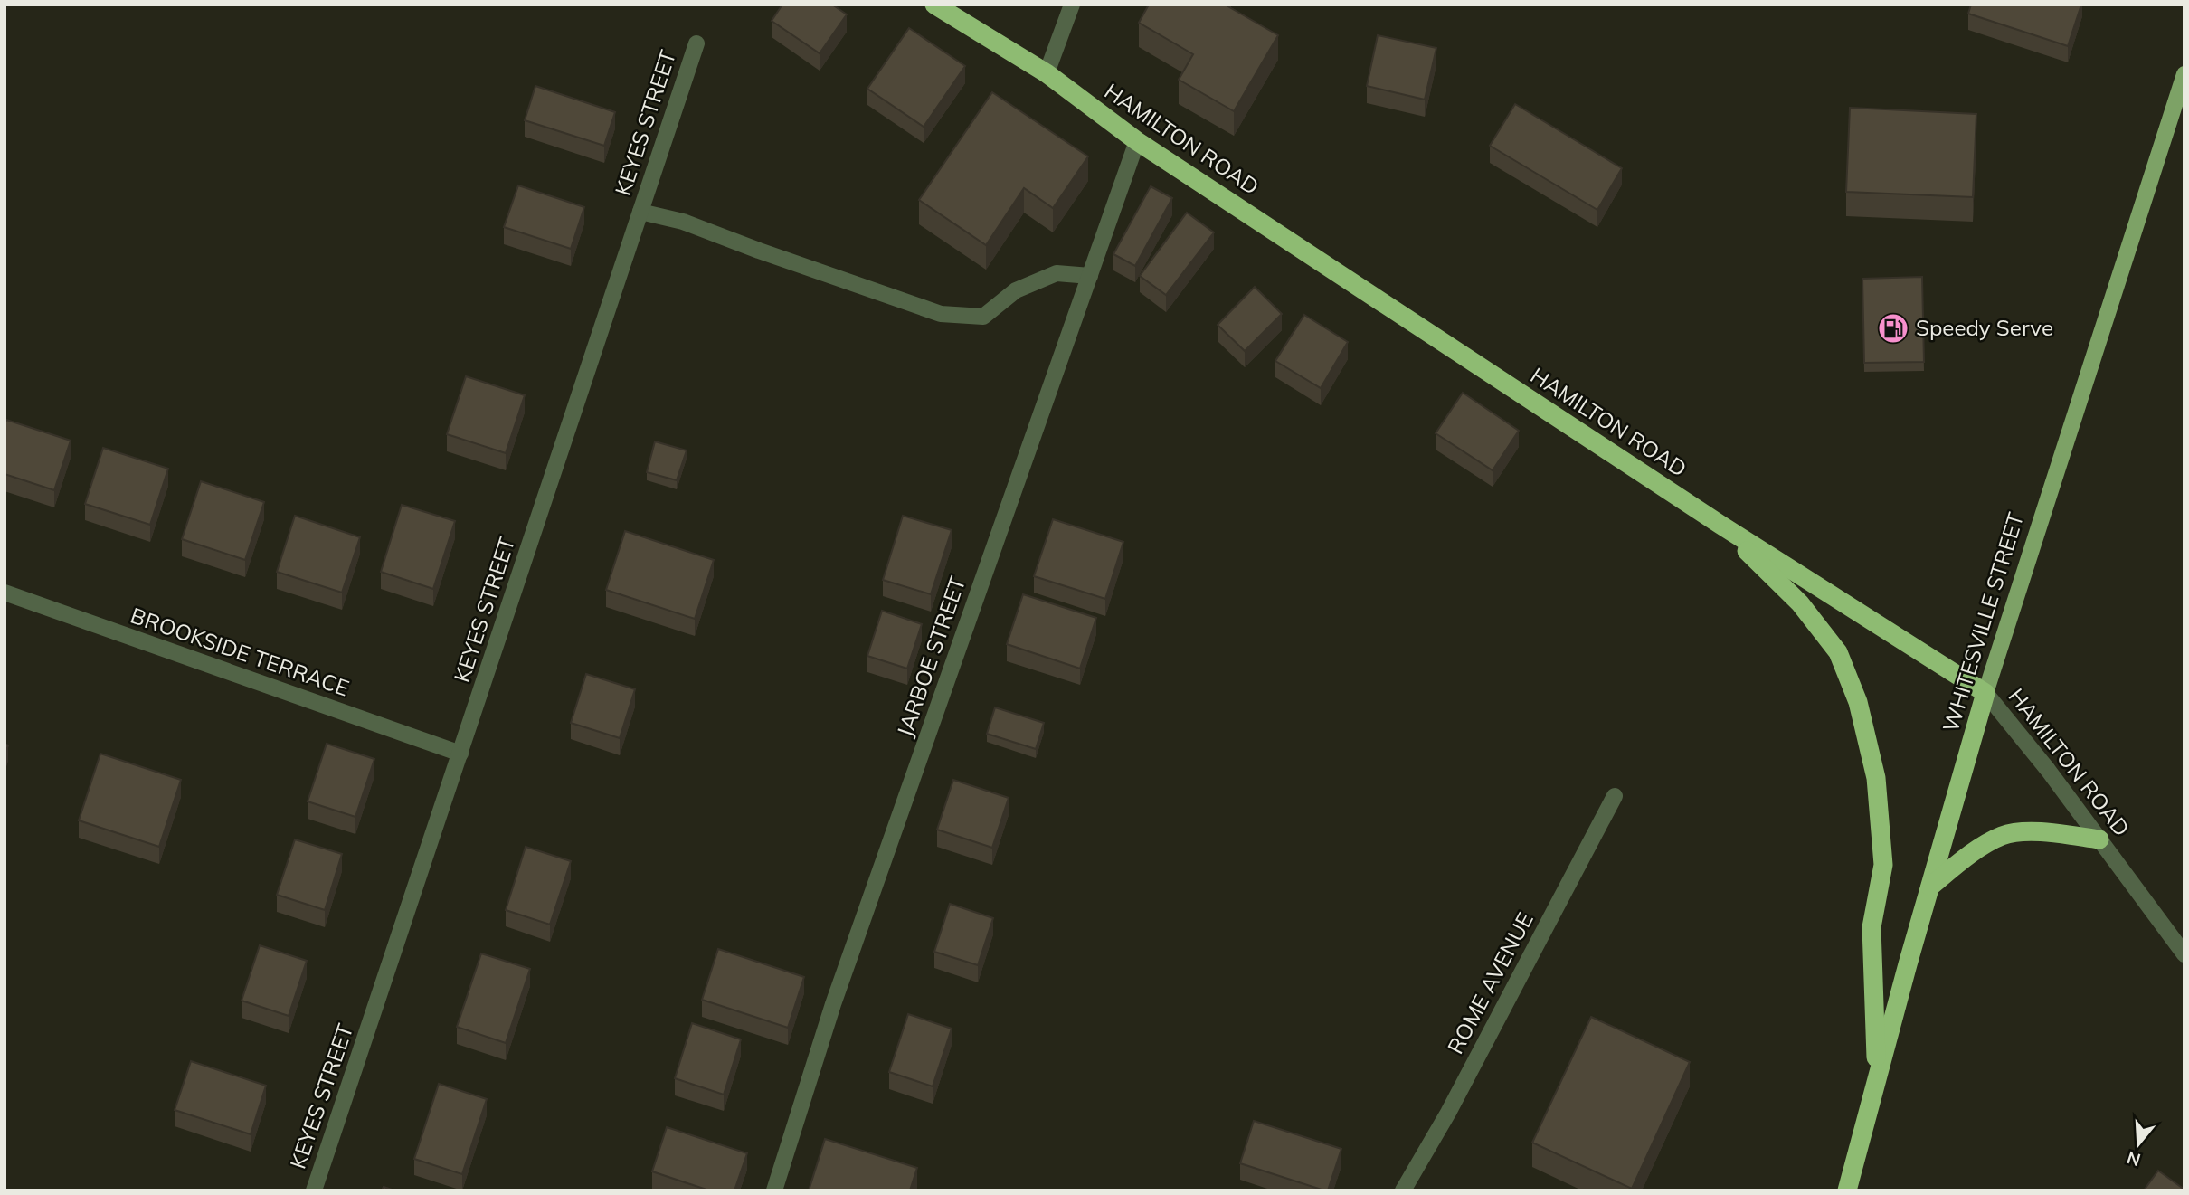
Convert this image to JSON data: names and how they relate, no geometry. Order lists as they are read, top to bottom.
{
  "streets": {
    "highway": ["HAMILTON ROAD", "WHITESVILLE STREET"],
    "street": [
      "KEYES STREET",
      "BROOKSIDE TERRACE",
      "JARBOE STREET",
      "ROME AVENUE"
    ]
  },
  "crossings": [
    ["KEYES STREET", "BROOKSIDE TERRACE"],
    ["HAMILTON ROAD", "WHITESVILLE STREET"],
    ["HAMILTON ROAD", "JARBOE STREET"]
  ],
  "places": {
    "fuel station": ["Speedy Serve"]
  },
  "north": "bottom"
}
